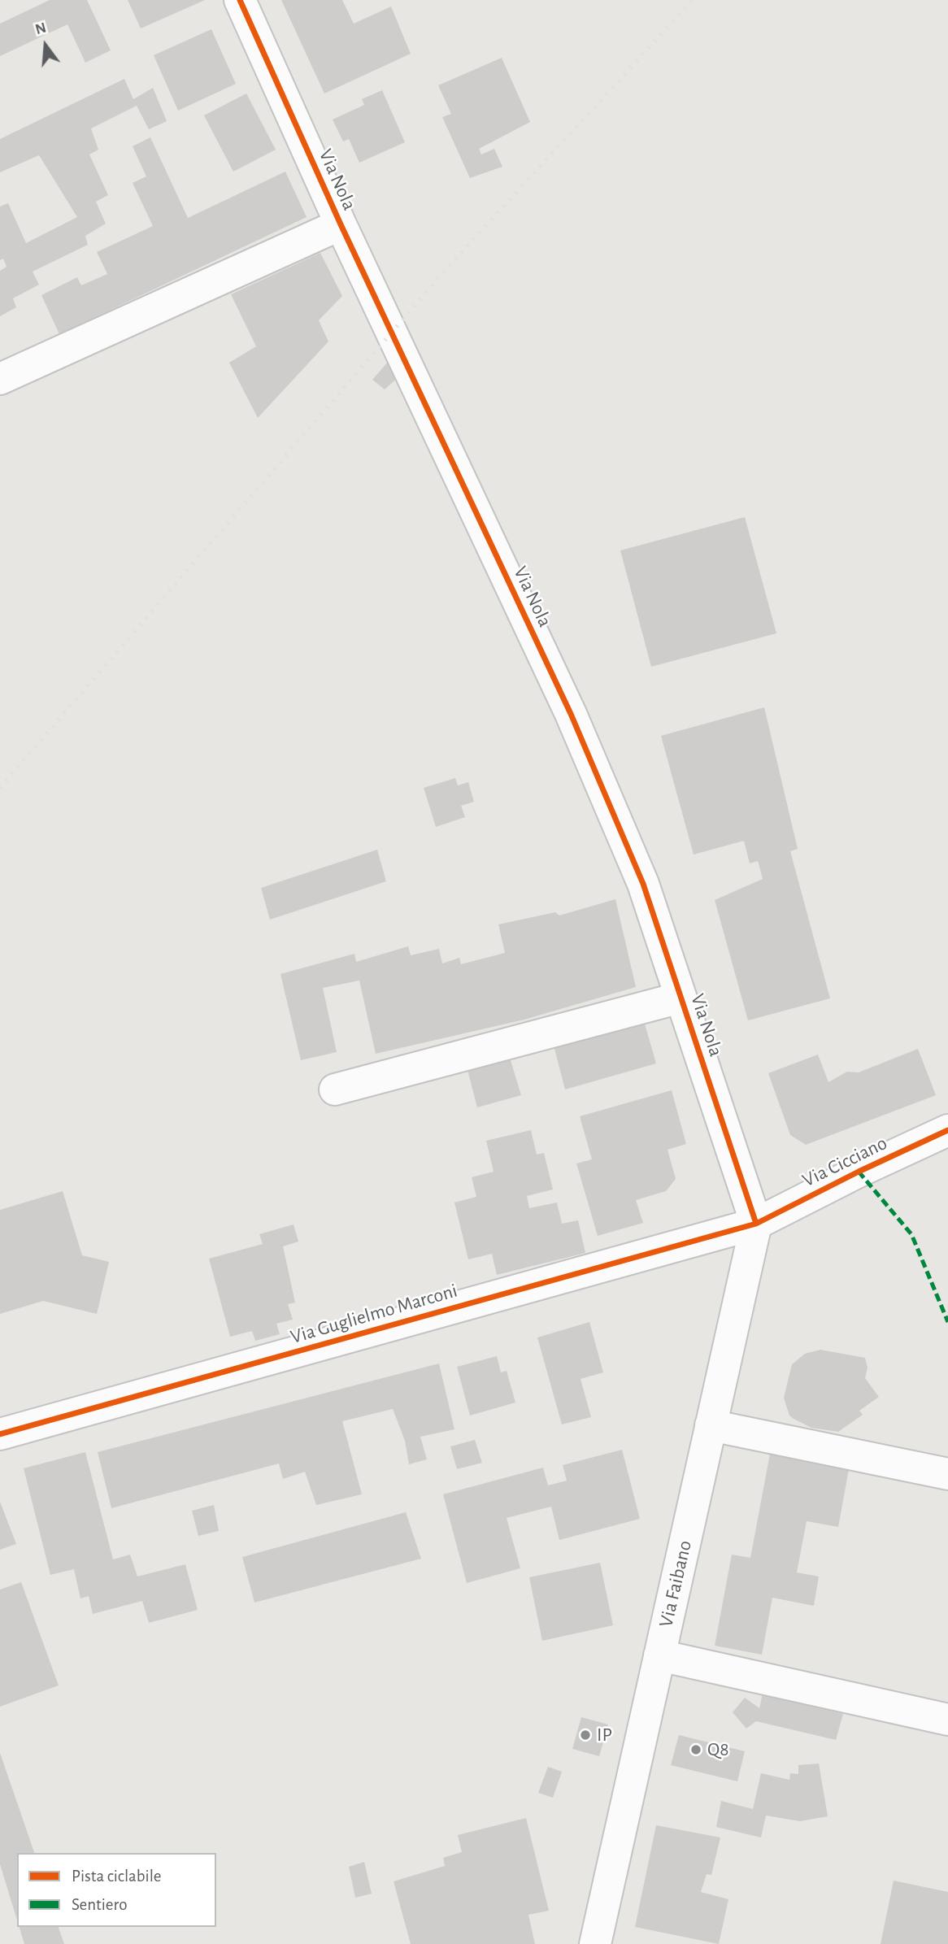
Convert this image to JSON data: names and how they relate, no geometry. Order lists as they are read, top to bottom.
{
  "streets": {
    "street": [
      "Via Nola",
      "Via Cicciano",
      "Via Guglielmo Marconi",
      "Via Faibano"
    ]
  },
  "crossings": [
    ["Via Nola", "Via Cicciano"],
    ["Via Nola", "Via Guglielmo Marconi"],
    ["Via Nola", "Via Faibano"],
    ["Via Cicciano", "Via Guglielmo Marconi"],
    ["Via Cicciano", "Via Faibano"],
    ["Via Guglielmo Marconi", "Via Faibano"]
  ],
  "places": ["IP", "Q8"],
  "legend": ["Pista ciclabile", "Sentiero"],
  "north": "top"
}
